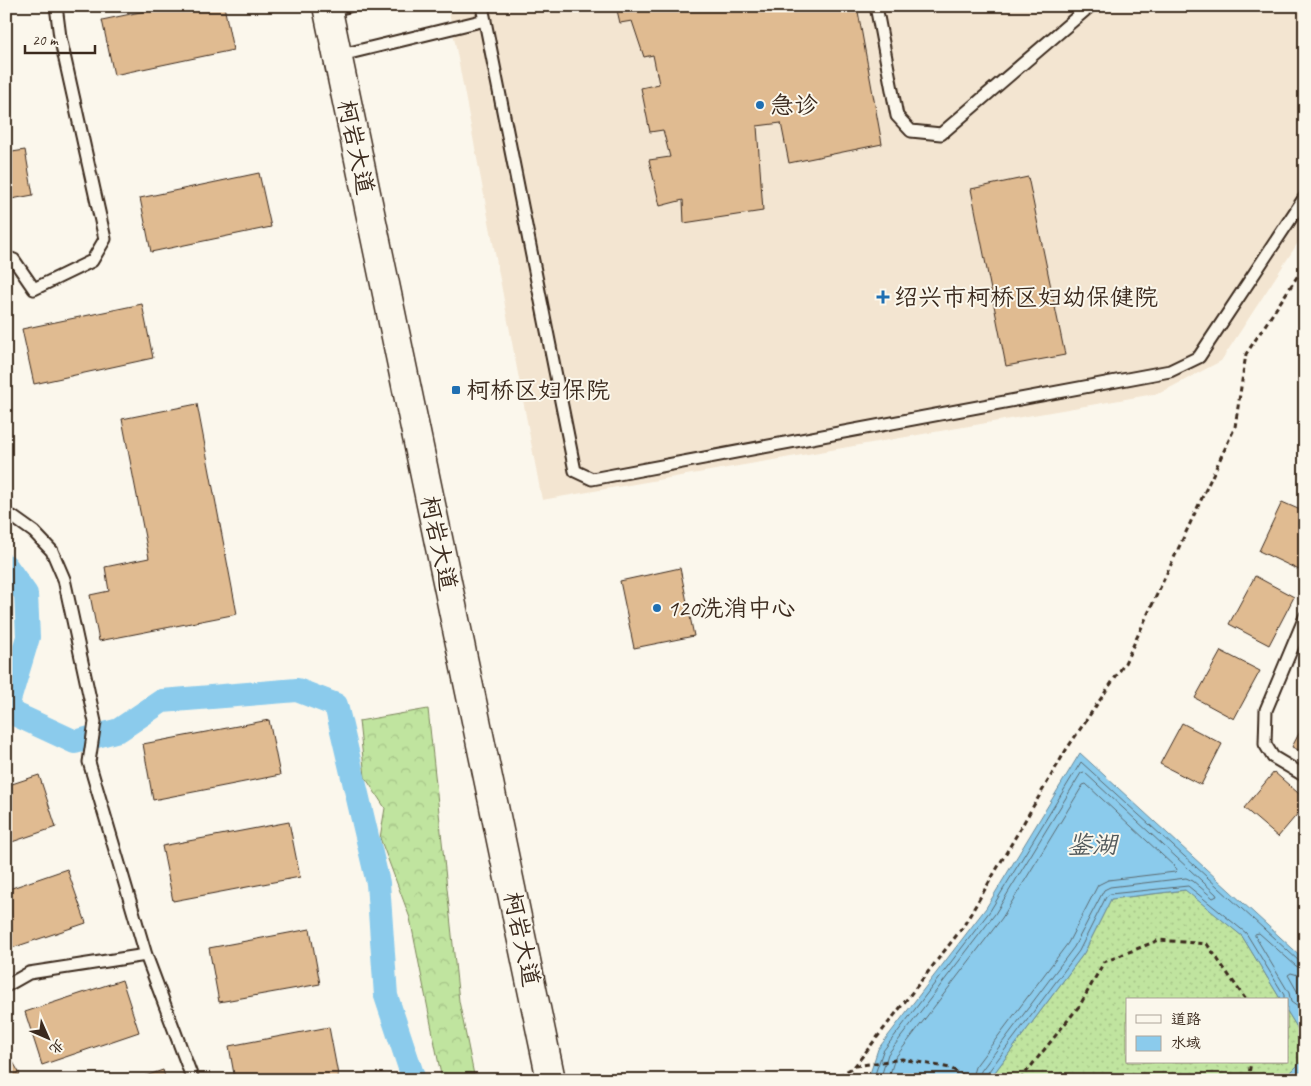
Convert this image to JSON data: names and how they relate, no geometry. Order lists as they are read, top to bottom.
{
  "streets": {
    "street": ["柯岩大道"]
  },
  "water": ["鉴湖"],
  "places": {
    "other": ["急诊", "120洗消中心"],
    "health": ["绍兴市柯桥区妇幼保健院"],
    "transit": ["柯桥区妇保院"]
  },
  "legend": ["道路", "水域"],
  "scale_bar": "20 m",
  "north": "bottom right"
}
